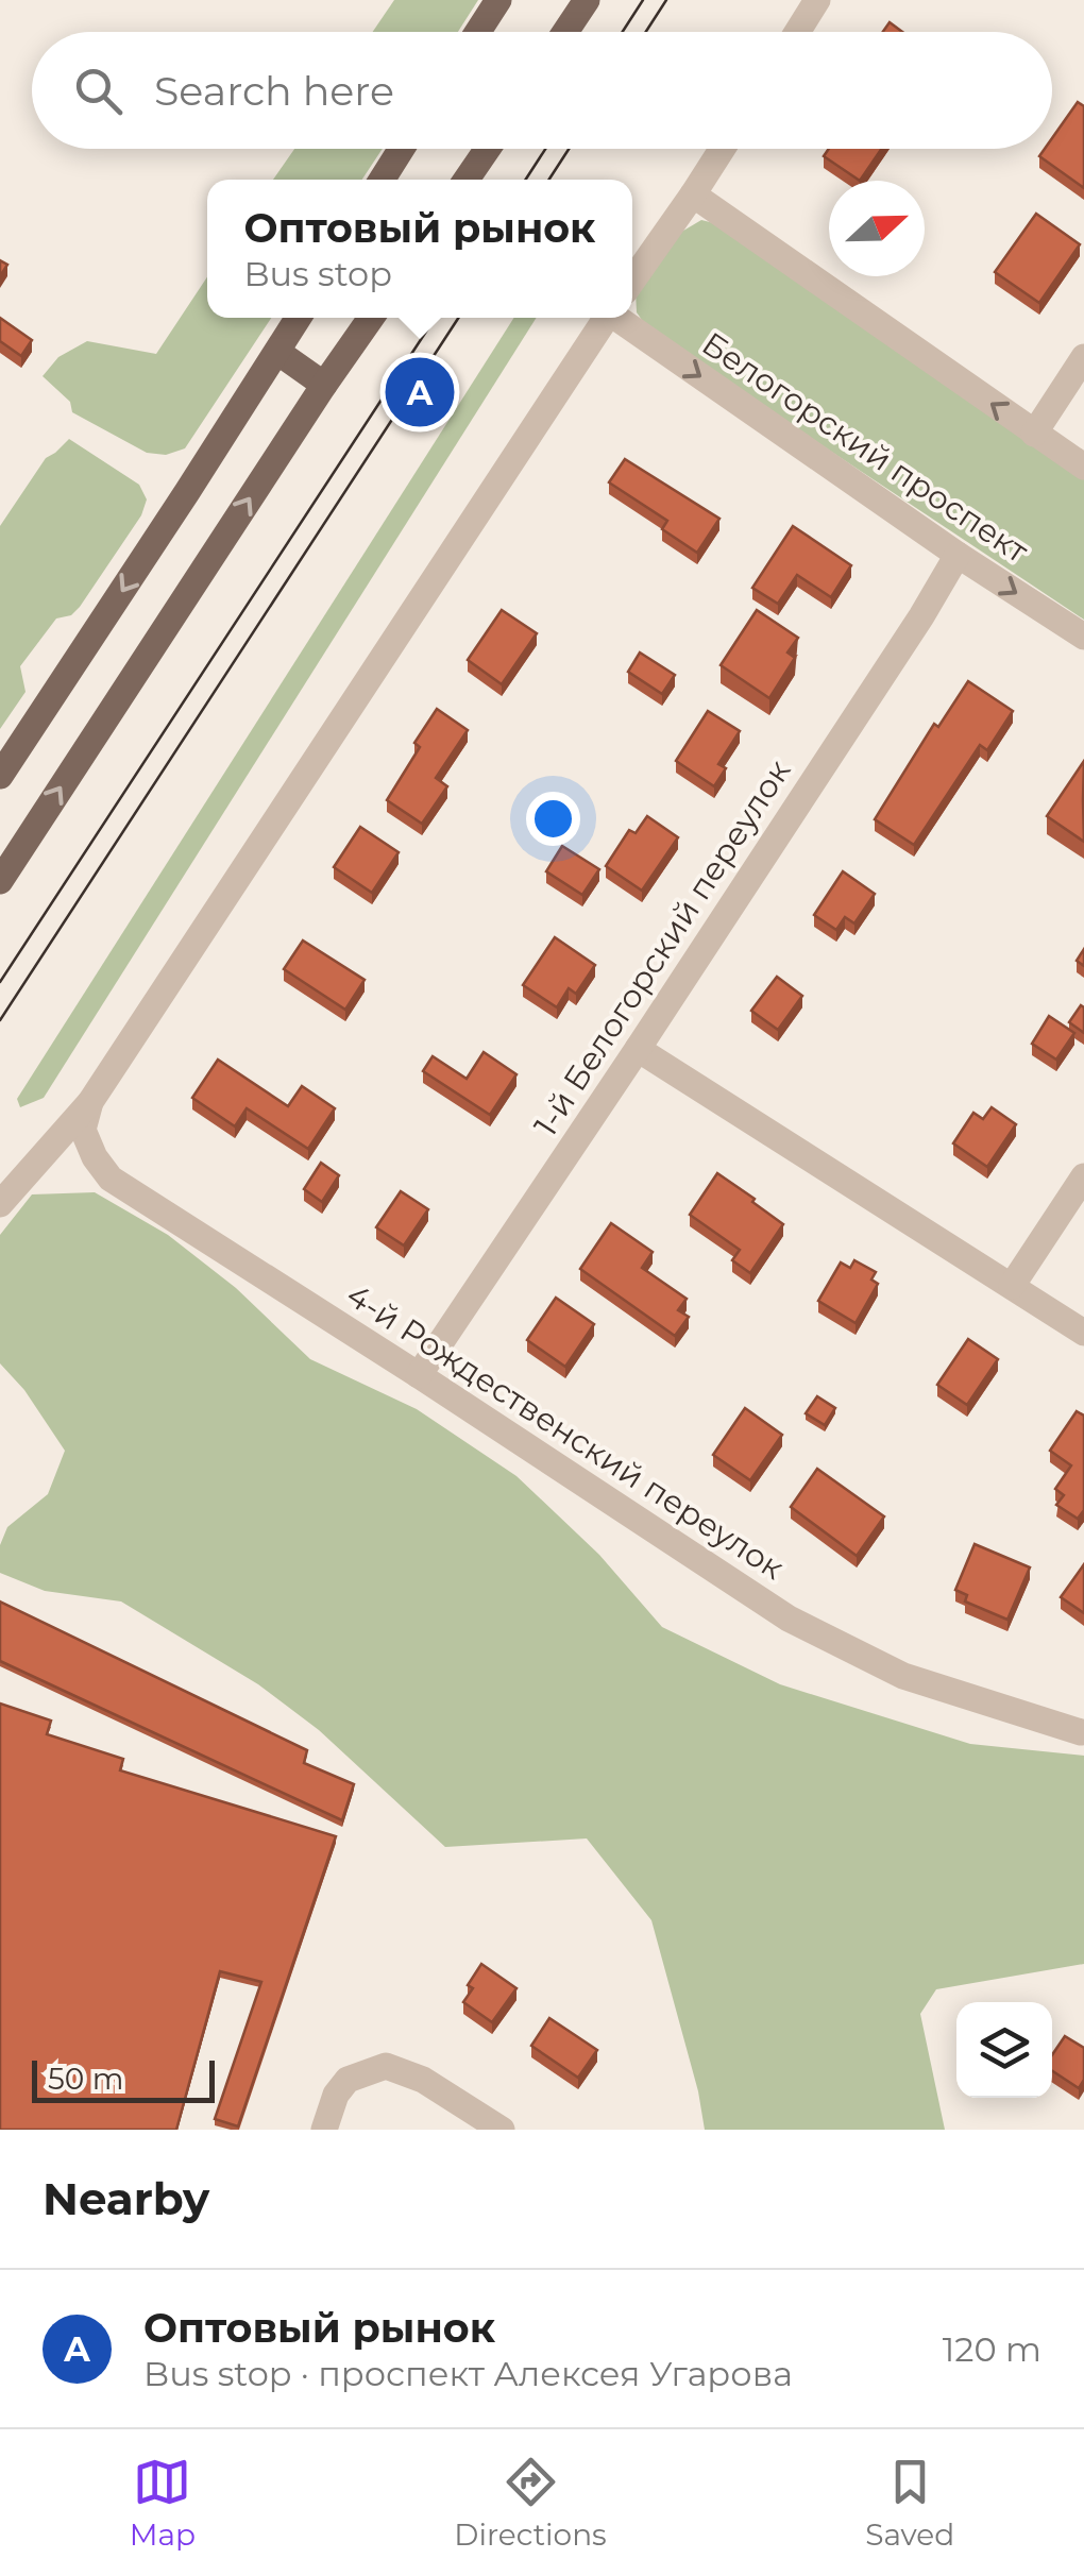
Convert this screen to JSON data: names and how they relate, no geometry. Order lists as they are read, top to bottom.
{
  "streets": {
    "street": ["Белогорский проспект", "1-й Белогорский переулок", "4-й Рождественский переулок"]
  },
  "crossings": [
    ["Белогорский проспект", "1-й Белогорский переулок"],
    ["1-й Белогорский переулок", "4-й Рождественский переулок"]
  ],
  "scale_bar": "50 m",
  "north": "right",
  "page": {
    "search": "Search here",
    "popup": ["Оптовый рынок", "Bus stop"],
    "pins": "A",
    "scale": "50 m",
    "heading": "Nearby",
    "list": [
      {
        "mark": "A",
        "name": "Оптовый рынок",
        "note": "Bus stop · проспект Алексея Угарова",
        "value": "120 m"
      }
    ],
    "nav": ["Map", "Directions", "Saved"]
  }
}
